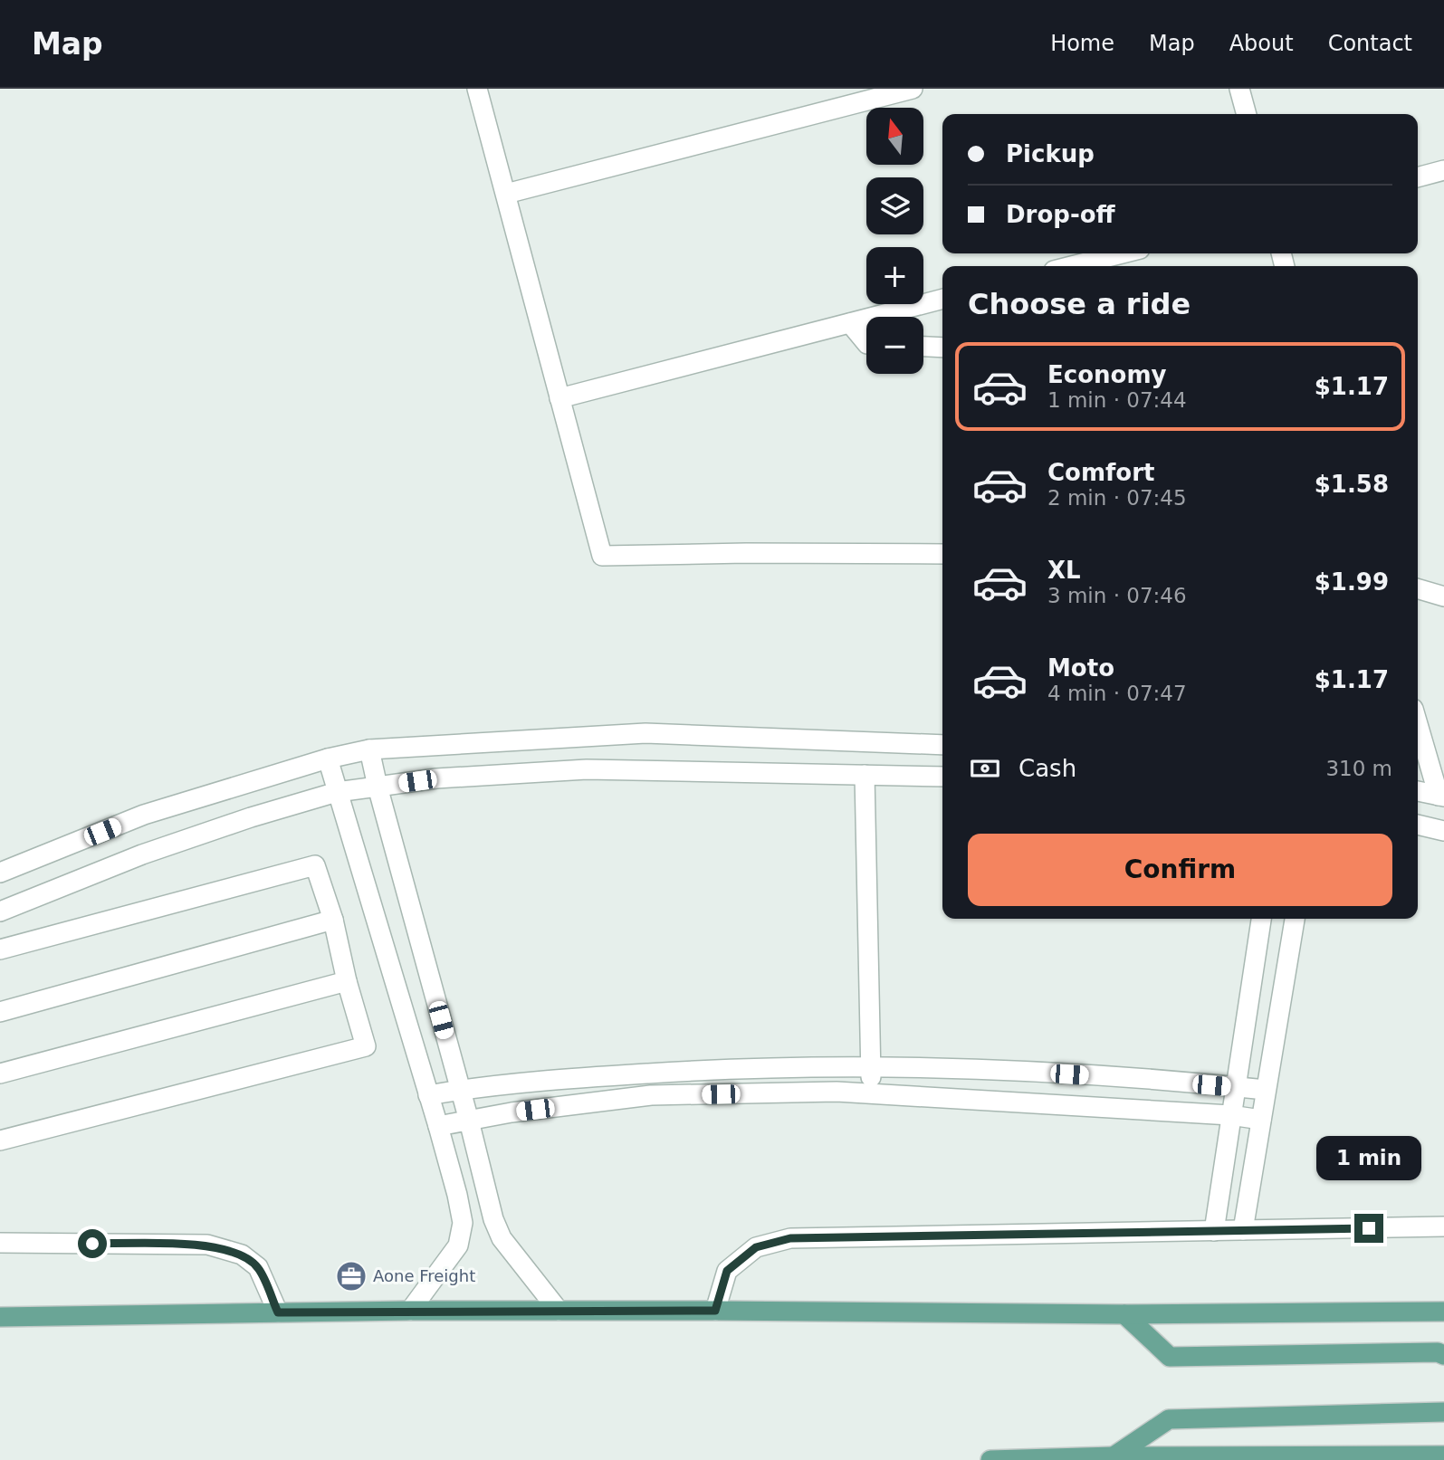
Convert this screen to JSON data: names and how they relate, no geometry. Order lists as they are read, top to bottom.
{
  "places": {
    "office": ["Aone Freight"]
  },
  "north": "top",
  "page": {
    "header": "Map",
    "nav": [
      "Home",
      "Map",
      "About",
      "Contact"
    ],
    "map_buttons": ["+", "−"],
    "banner": ["Pickup", "Drop-off"],
    "heading": "Choose a ride",
    "list": [
      {
        "name": "Economy",
        "note": "1 min · 07:44",
        "value": "$1.17"
      },
      {
        "name": "Comfort",
        "note": "2 min · 07:45",
        "value": "$1.58"
      },
      {
        "name": "XL",
        "note": "3 min · 07:46",
        "value": "$1.99"
      },
      {
        "name": "Moto",
        "note": "4 min · 07:47",
        "value": "$1.17"
      }
    ],
    "pay": ["Cash", "310 m"],
    "buttons": "Confirm",
    "bubble": "1 min"
  }
}
